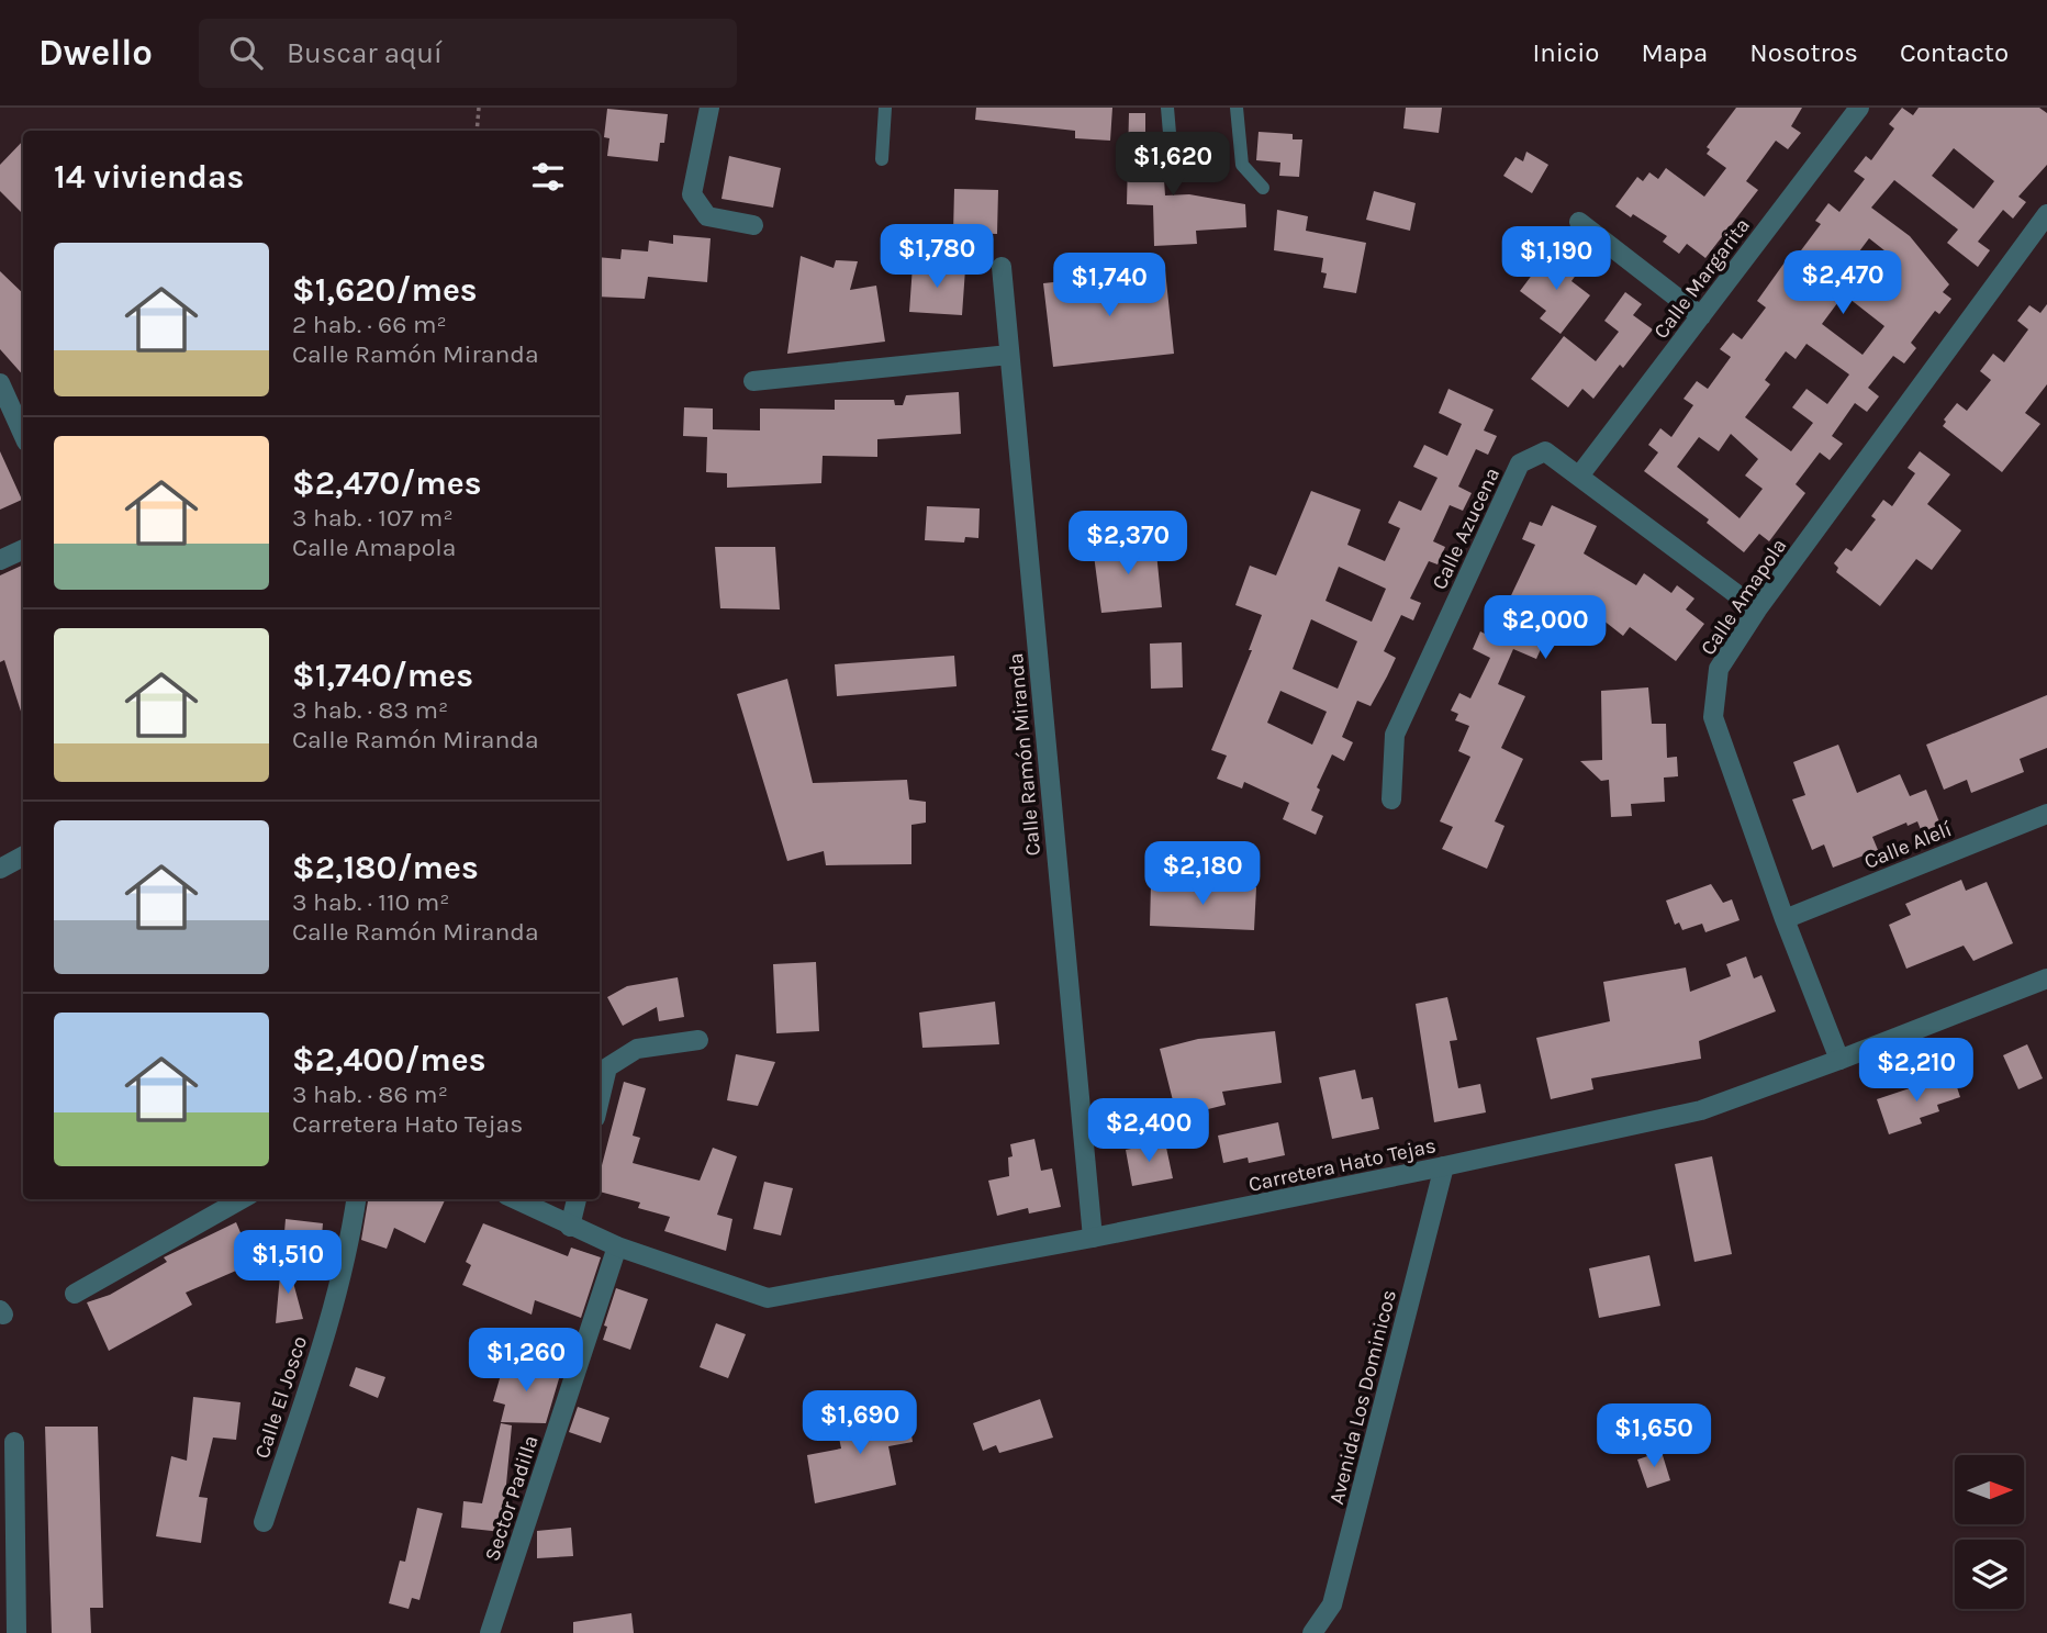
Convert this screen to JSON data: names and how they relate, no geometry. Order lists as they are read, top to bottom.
{
  "streets": {
    "street": [
      "Calle Margarita",
      "Calle Azucena",
      "Calle Amapola",
      "Calle Ramón Miranda",
      "Calle Alelí",
      "Carretera Hato Tejas",
      "Calle El Josco",
      "Avenida Los Dominicos",
      "Sector Padilla"
    ]
  },
  "crossings": [
    ["Calle Margarita", "Calle Azucena"],
    ["Calle Azucena", "Calle Amapola"],
    ["Calle Amapola", "Calle Alelí"],
    ["Calle Amapola", "Carretera Hato Tejas"],
    ["Calle Ramón Miranda", "Carretera Hato Tejas"],
    ["Carretera Hato Tejas", "Avenida Los Dominicos"],
    ["Carretera Hato Tejas", "Sector Padilla"]
  ],
  "north": "right",
  "page": {
    "header": "Dwello",
    "search": "Buscar aquí",
    "nav": [
      "Inicio",
      "Mapa",
      "Nosotros",
      "Contacto"
    ],
    "heading": "14 viviendas",
    "price": [
      "$1,620",
      "$1,780",
      "$1,190",
      "$2,470",
      "$1,740",
      "$2,370",
      "$2,000",
      "$2,180",
      "$2,210",
      "$2,400",
      "$1,510",
      "$1,260",
      "$1,690",
      "$1,650"
    ],
    "list": [
      {
        "name": "$1,620/mes",
        "note": "2 hab. · 66 m² · Calle Ramón Miranda"
      },
      {
        "name": "$2,470/mes",
        "note": "3 hab. · 107 m² · Calle Amapola"
      },
      {
        "name": "$1,740/mes",
        "note": "3 hab. · 83 m² · Calle Ramón Miranda"
      },
      {
        "name": "$2,180/mes",
        "note": "3 hab. · 110 m² · Calle Ramón Miranda"
      },
      {
        "name": "$2,400/mes",
        "note": "3 hab. · 86 m² · Carretera Hato Tejas"
      }
    ]
  }
}
